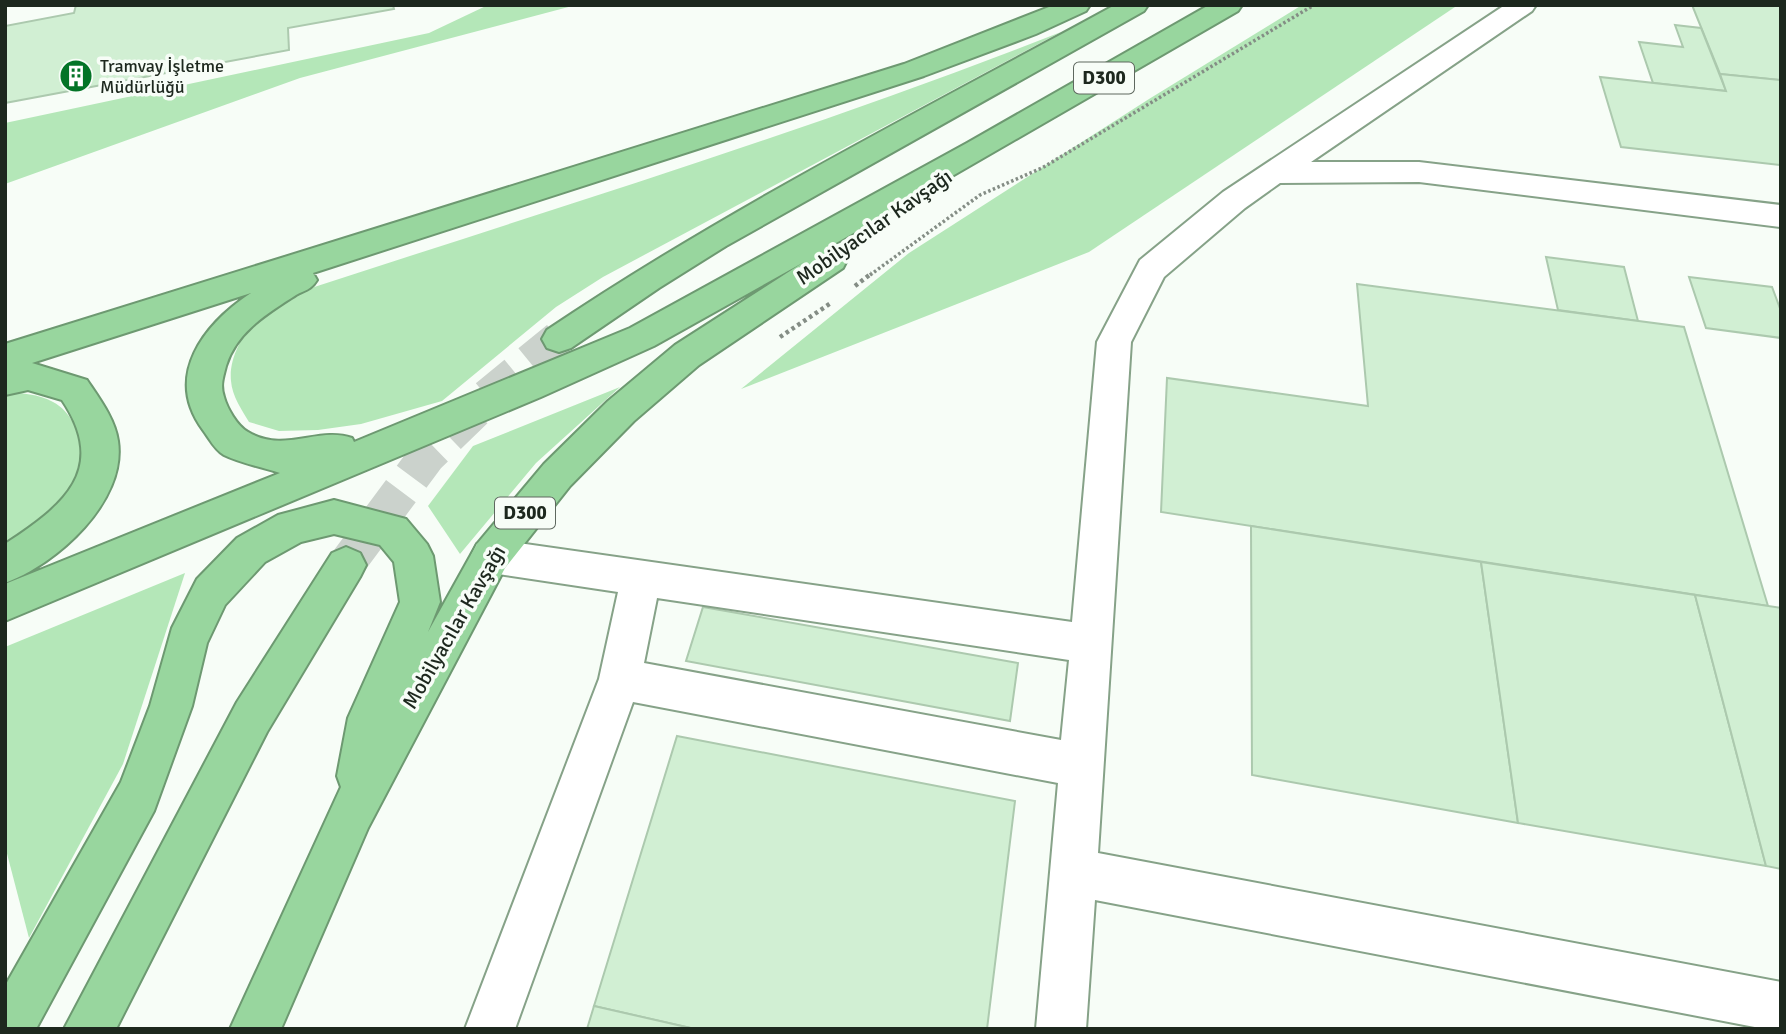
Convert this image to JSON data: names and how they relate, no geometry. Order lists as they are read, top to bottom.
{
  "streets": {
    "highway": ["D300", "Mobilyacılar Kavşağı"]
  },
  "crossings": [
    ["D300", "Mobilyacılar Kavşağı"]
  ],
  "places": {
    "building": ["Tramvay İşletme Müdürlüğü"]
  }
}
